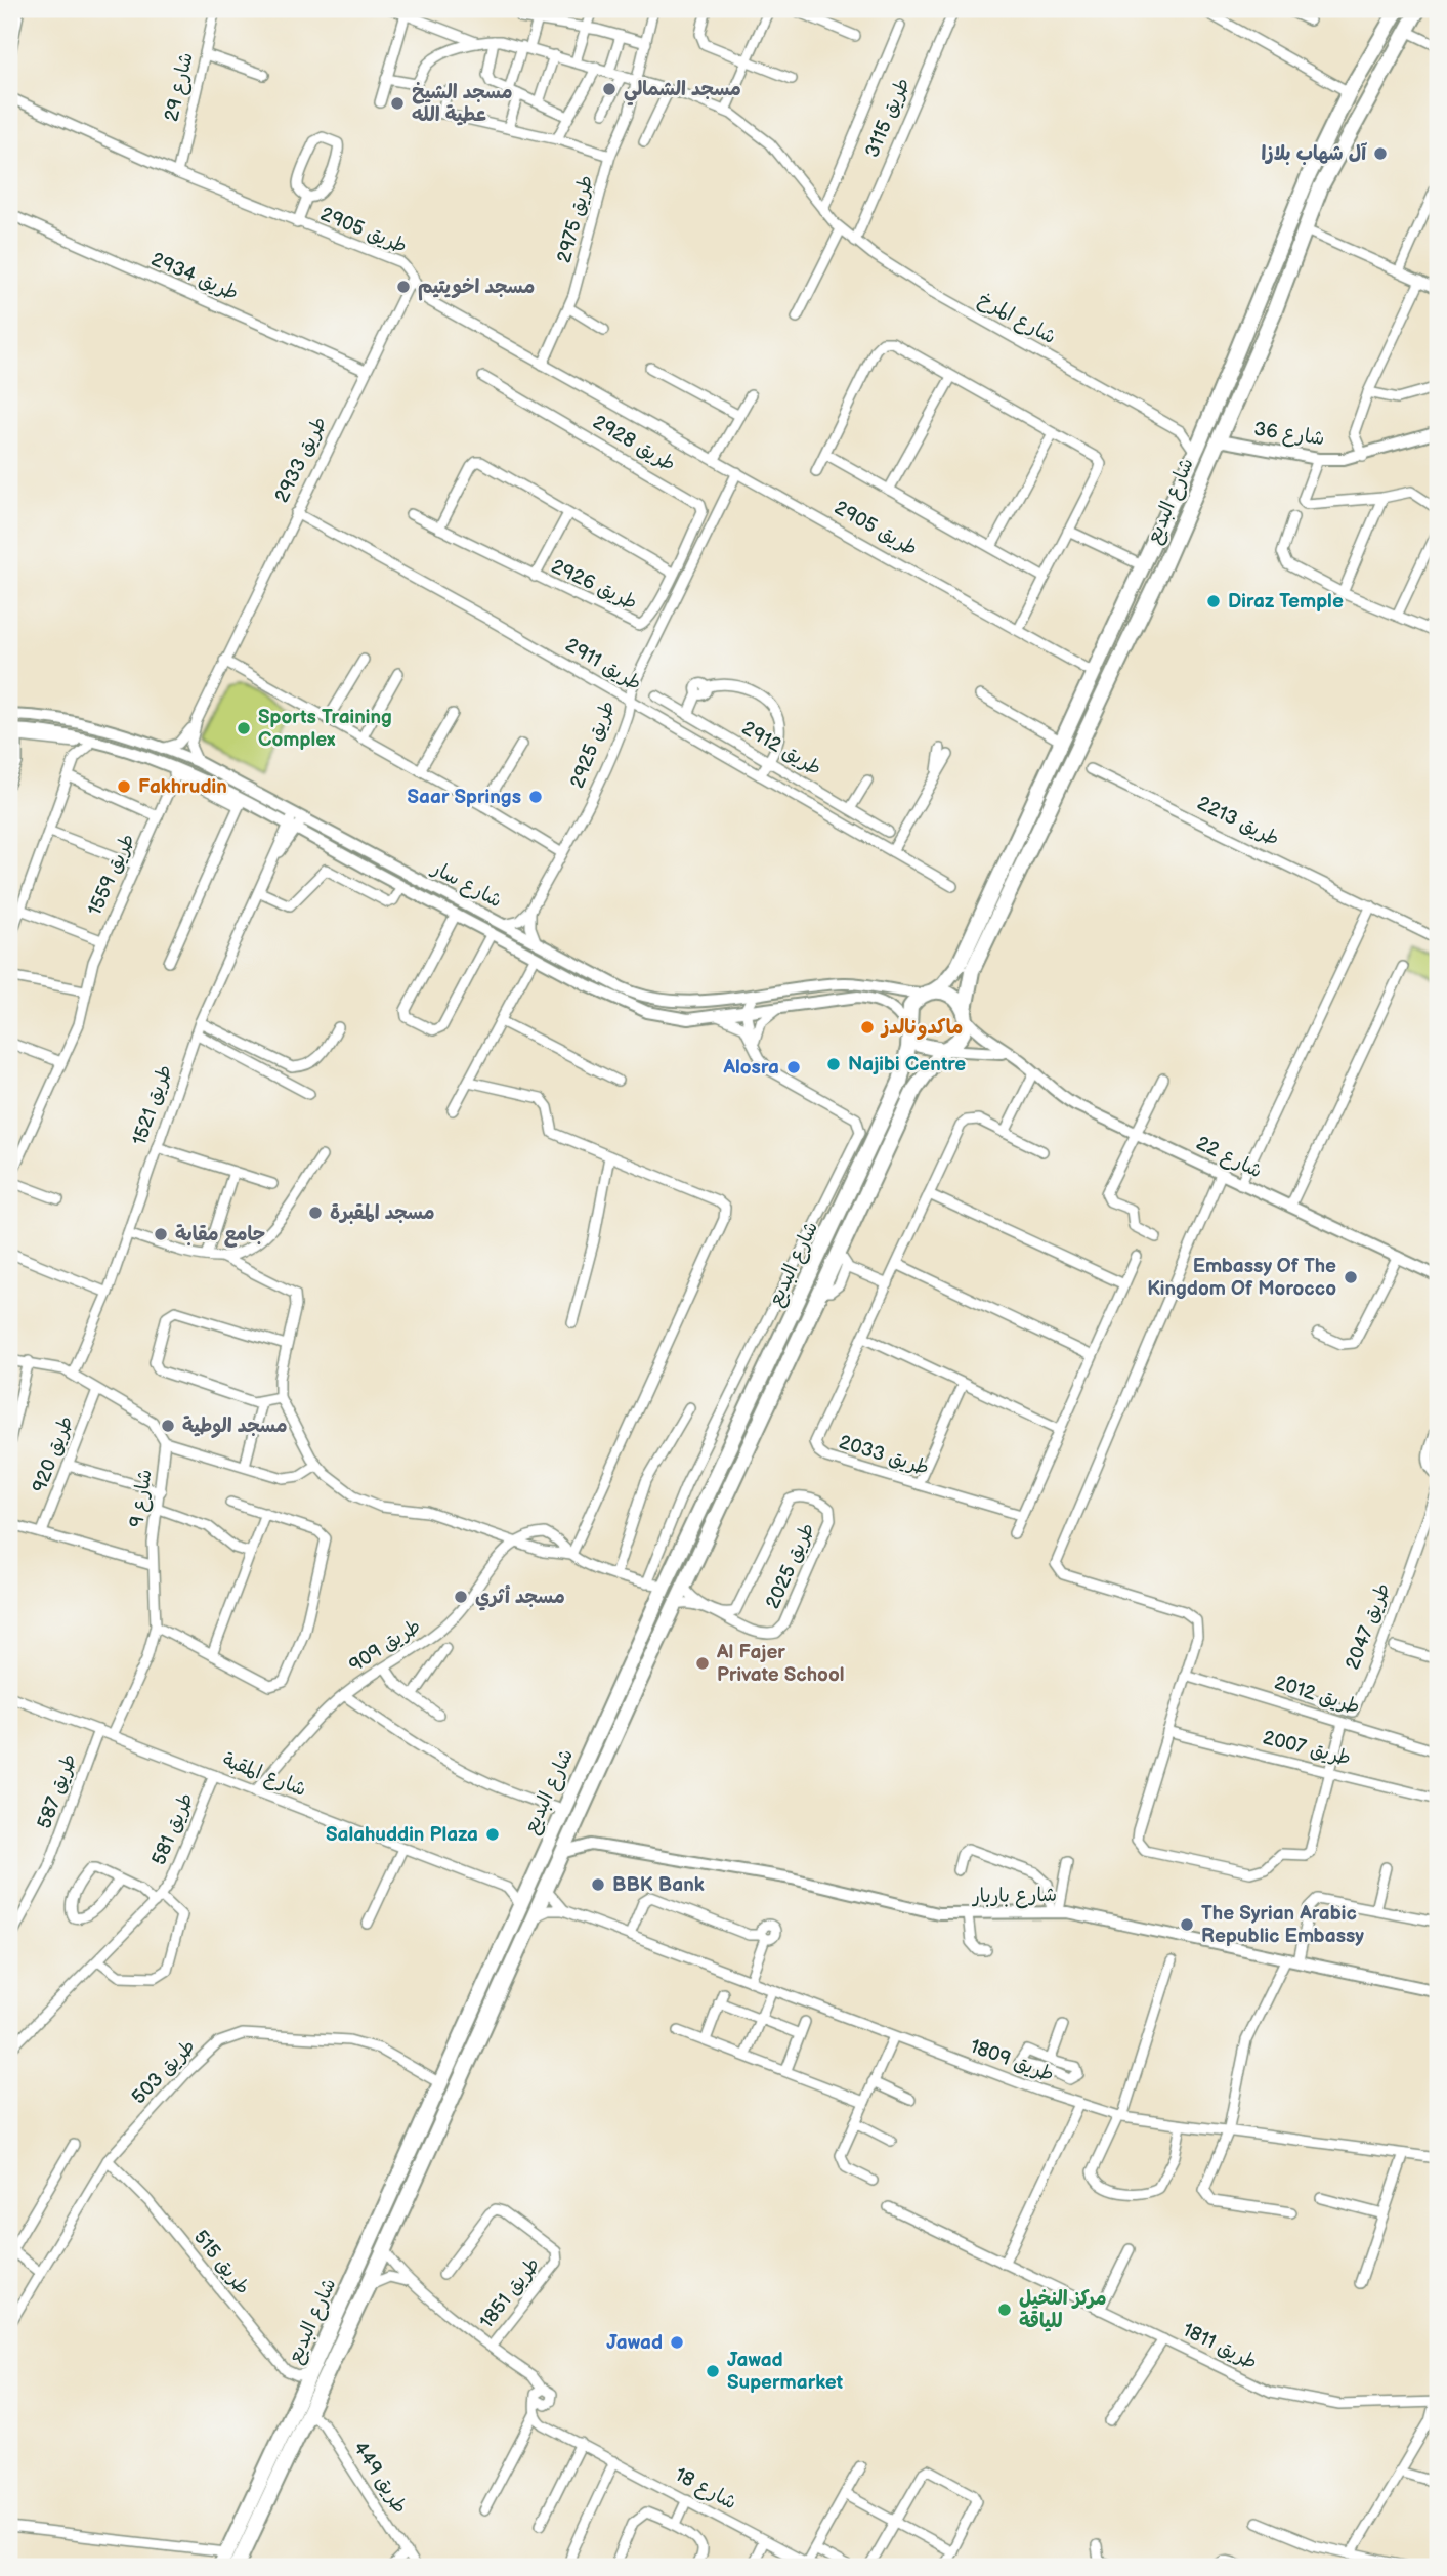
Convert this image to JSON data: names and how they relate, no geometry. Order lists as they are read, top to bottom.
{
  "streets": {
    "main road": ["شارع البديع"],
    "street": [
      "شارع 29",
      "طريق 3115",
      "طريق 2975",
      "طريق 2905",
      "طريق 2934",
      "شارع المرخ",
      "شارع 36",
      "طريق 2928",
      "طريق 2933",
      "طريق 2926",
      "طريق 2911",
      "طريق 2925",
      "طريق 2912",
      "طريق 2213",
      "طريق 1559",
      "شارع سار",
      "طريق 1521",
      "شارع 22",
      "طريق 920",
      "طريق 2033",
      "شارع 9",
      "طريق 2025",
      "طريق 2047",
      "طريق 909",
      "طريق 2012",
      "طريق 2007",
      "شارع المقبة",
      "طريق 587",
      "طريق 581",
      "شارع باربار",
      "طريق 1809",
      "طريق 503",
      "طريق 515",
      "طريق 1851",
      "طريق 1811",
      "طريق 449",
      "شارع 18"
    ]
  },
  "crossings": [
    ["شارع 29", "طريق 2905"],
    ["طريق 3115", "شارع المرخ"],
    ["طريق 2975", "طريق 2905"],
    ["طريق 2975", "شارع المرخ"],
    ["طريق 2905", "طريق 2933"],
    ["طريق 2905", "شارع البديع"],
    ["طريق 2905", "طريق 2925"],
    ["طريق 2934", "طريق 2933"],
    ["شارع المرخ", "شارع البديع"],
    ["شارع 36", "شارع البديع"],
    ["طريق 2928", "طريق 2926"],
    ["طريق 2933", "طريق 2911"],
    ["طريق 2933", "شارع سار"],
    ["شارع البديع", "شارع سار"],
    ["شارع البديع", "شارع 22"],
    ["شارع البديع", "طريق 2025"],
    ["شارع البديع", "شارع باربار"],
    ["شارع البديع", "طريق 1809"],
    ["شارع البديع", "طريق 503"],
    ["شارع البديع", "طريق 515"],
    ["شارع البديع", "طريق 449"],
    ["طريق 2911", "طريق 2925"],
    ["شارع سار", "طريق 1521"],
    ["شارع سار", "شارع 22"],
    ["شارع 9", "شارع المقبة"],
    ["طريق 909", "شارع المقبة"],
    ["شارع المقبة", "طريق 587"],
    ["شارع المقبة", "طريق 581"],
    ["طريق 503", "طريق 515"]
  ],
  "places": [
    "مسجد الشمالي",
    "مسجد الشيخ عطية الله",
    "آل شهاب بلازا",
    "مسجد اخويتيم",
    "Diraz Temple",
    "Sports Training Complex",
    "Fakhrudin",
    "Saar Springs",
    "ماكدونالدز",
    "Najibi Centre",
    "Alosra",
    "مسجد المقبرة",
    "جامع مقابة",
    "Embassy Of The Kingdom Of Morocco",
    "مسجد الوطية",
    "مسجد أثري",
    "Al Fajer Private School",
    "Salahuddin Plaza",
    "BBK Bank",
    "The Syrian Arabic Republic Embassy",
    "مركز النخيل للياقة",
    "Jawad",
    "Jawad Supermarket"
  ]
}
